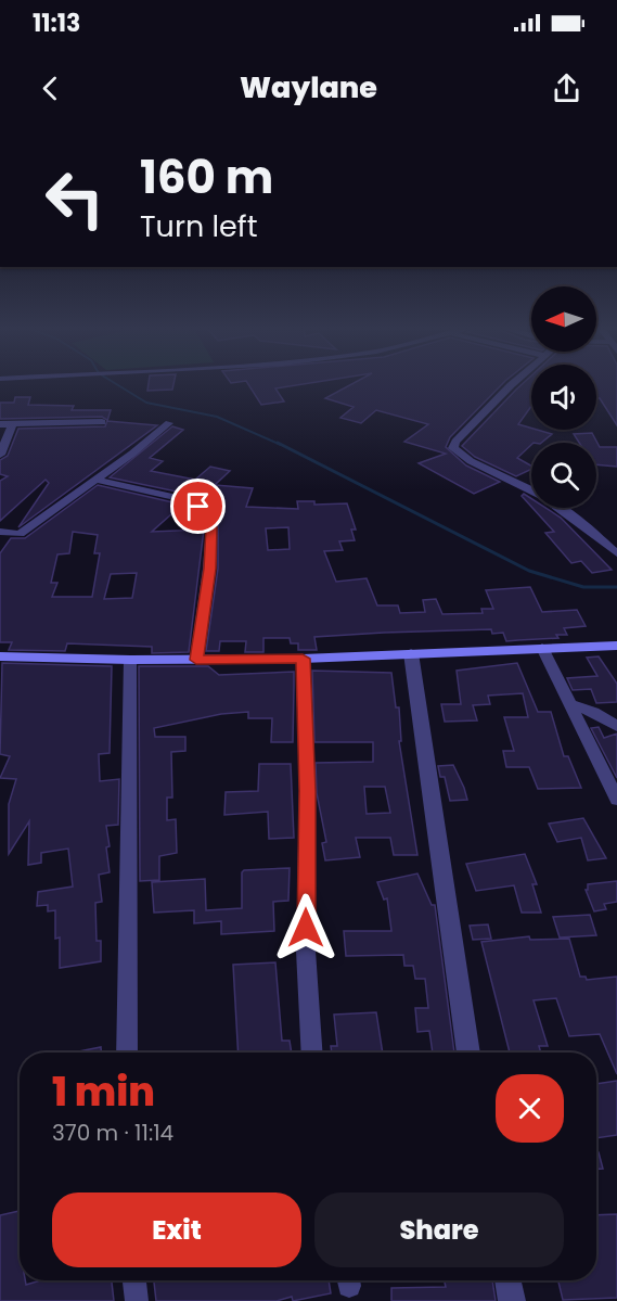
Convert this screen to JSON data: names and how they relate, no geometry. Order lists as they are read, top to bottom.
{
  "north": "left",
  "page": {
    "status": "11:13",
    "header": "Waylane",
    "turn": ["160 m", "Turn left"],
    "heading": ["1 min", "370 m · 11:14"],
    "buttons": ["Exit", "Share"]
  }
}
